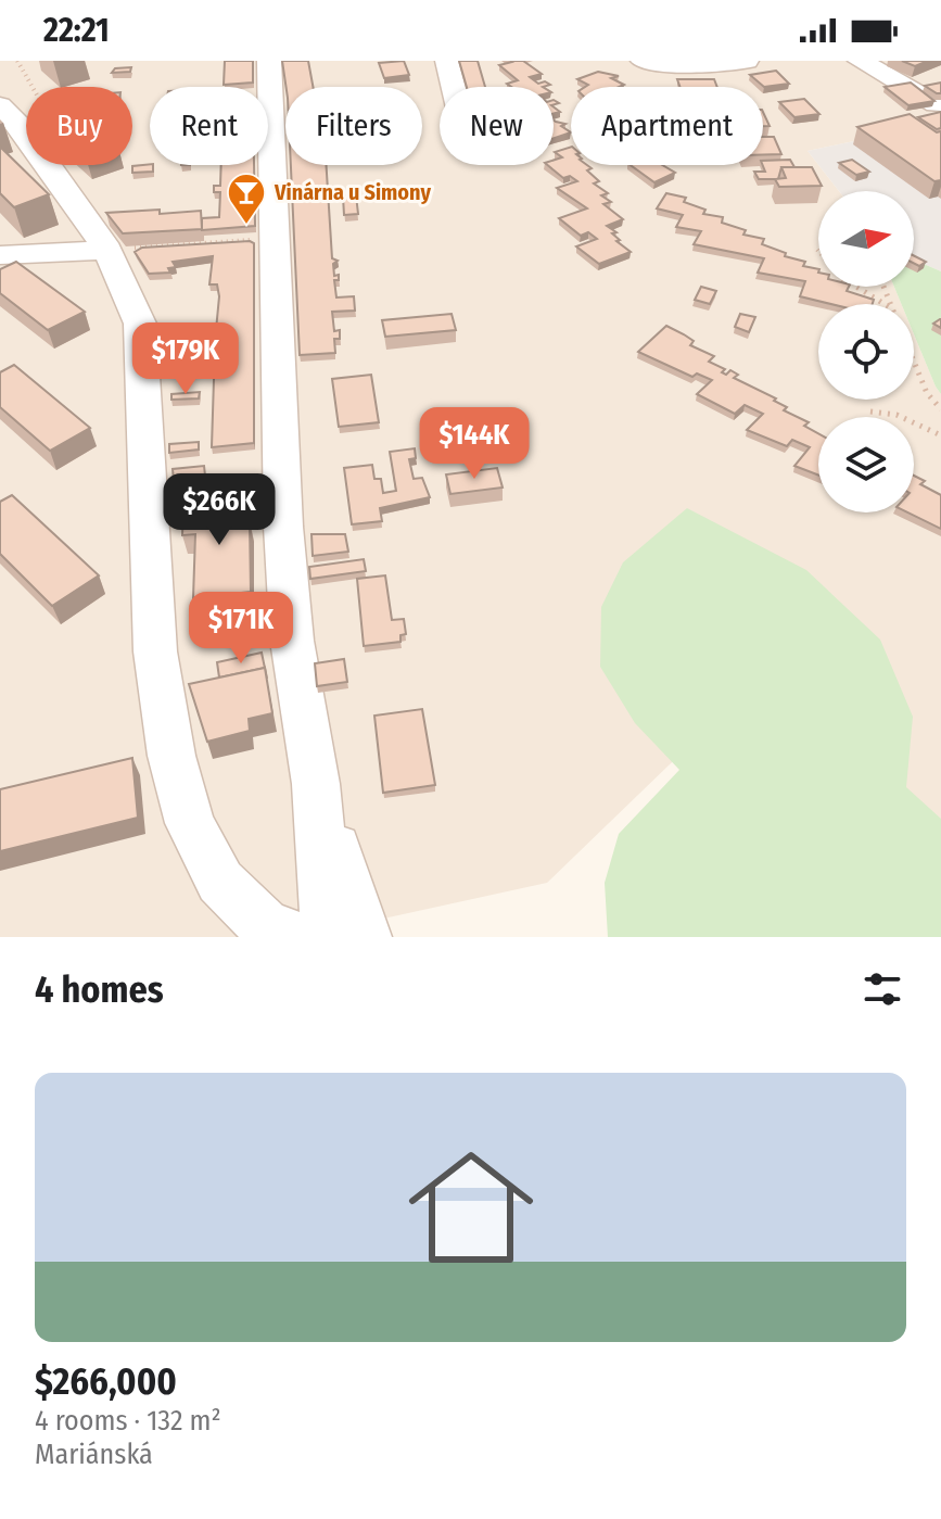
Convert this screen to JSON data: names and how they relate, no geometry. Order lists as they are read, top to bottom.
{
  "places": {
    "bar": ["Vinárna u Simony"]
  },
  "north": "right",
  "page": {
    "status": "22:21",
    "chip": [
      "Buy",
      "Rent",
      "Filters",
      "New",
      "Apartment"
    ],
    "price": [
      "$179K",
      "$144K",
      "$266K",
      "$171K"
    ],
    "heading": "4 homes",
    "list": [
      {
        "name": "$266,000",
        "note": "4 rooms · 132 m² · Mariánská"
      }
    ]
  }
}
